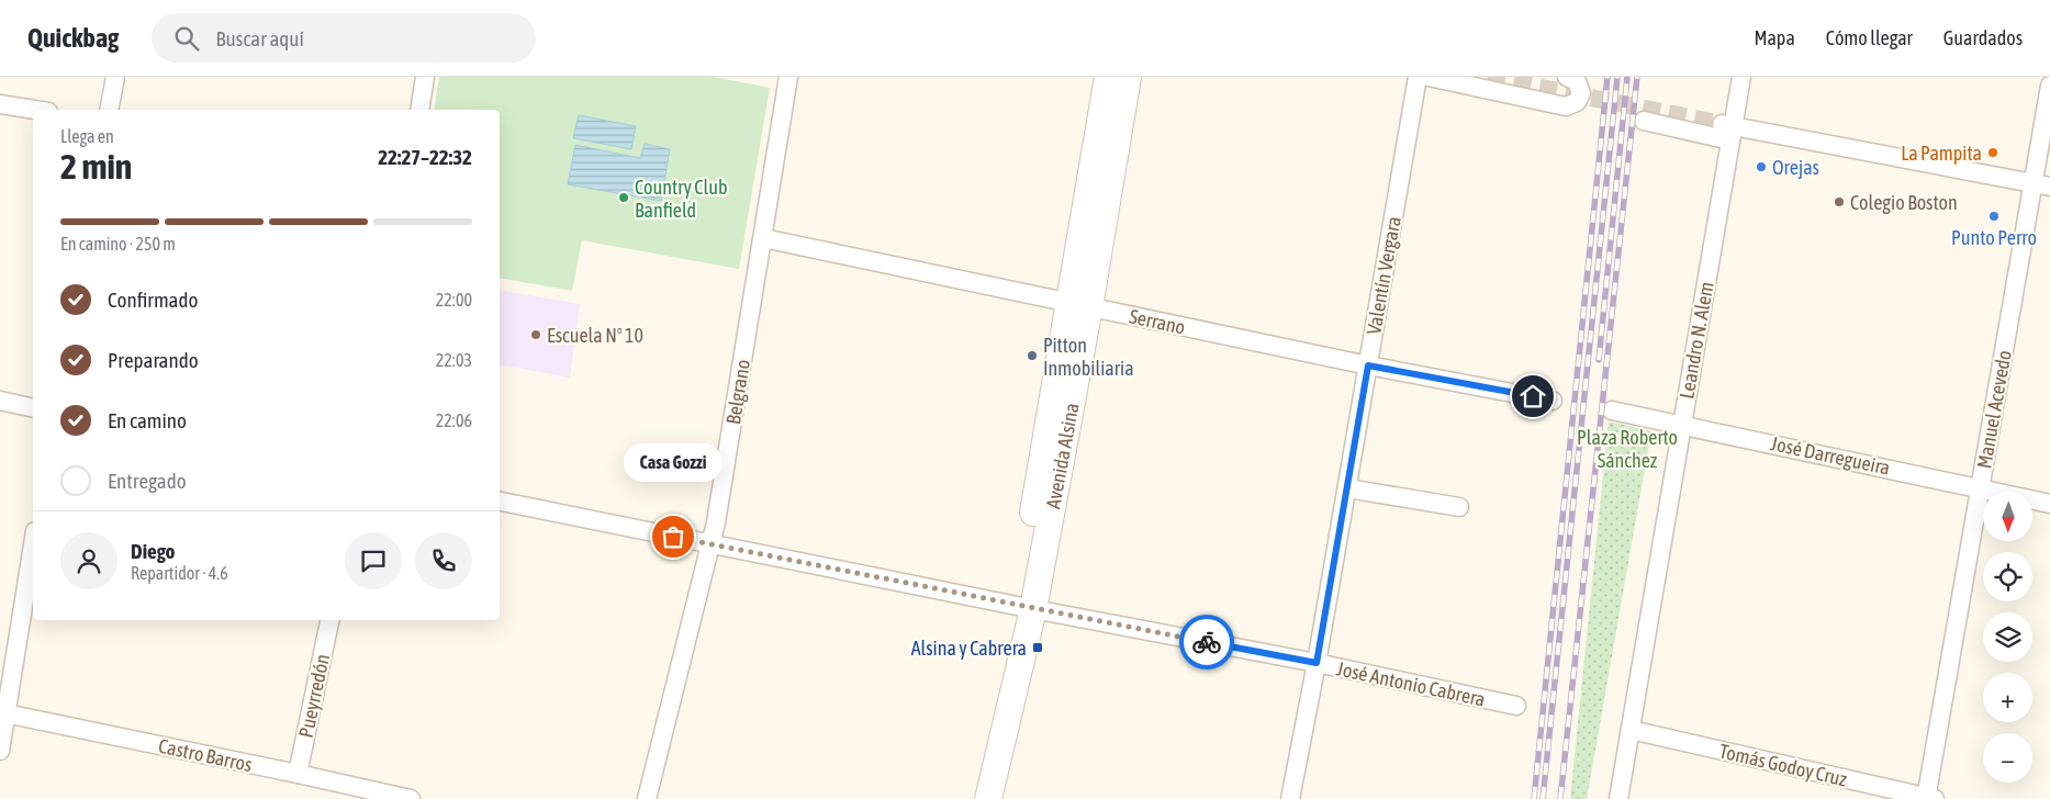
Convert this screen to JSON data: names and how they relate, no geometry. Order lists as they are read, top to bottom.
{
  "streets": {
    "main road": ["Avenida Alsina"],
    "street": [
      "Valentín Vergara",
      "Serrano",
      "Leandro N. Alem",
      "Belgrano",
      "Manuel Acevedo",
      "José Darregueira",
      "José Antonio Cabrera",
      "Pueyrredón",
      "Castro Barros",
      "Tomás Godoy Cruz"
    ]
  },
  "crossings": [
    ["Valentín Vergara", "Serrano"],
    ["Valentín Vergara", "José Antonio Cabrera"],
    ["Serrano", "Belgrano"],
    ["Serrano", "Avenida Alsina"],
    ["Leandro N. Alem", "José Darregueira"],
    ["Leandro N. Alem", "Tomás Godoy Cruz"],
    ["Belgrano", "José Antonio Cabrera"],
    ["Manuel Acevedo", "José Darregueira"],
    ["Manuel Acevedo", "Tomás Godoy Cruz"],
    ["Avenida Alsina", "José Antonio Cabrera"],
    ["Pueyrredón", "Castro Barros"]
  ],
  "parks": ["Plaza Roberto Sánchez"],
  "places": {
    "other": [
      "La Pampita",
      "Orejas",
      "Country Club Banfield",
      "Colegio Boston",
      "Punto Perro",
      "Escuela Nº 10",
      "Pitton Inmobiliaria",
      "Casa Gozzi"
    ],
    "transit": ["Alsina y Cabrera"]
  },
  "north": "bottom",
  "page": {
    "header": "Quickbag",
    "search": "Buscar aquí",
    "nav": ["Mapa", "Cómo llegar", "Guardados"],
    "heading": ["2 min", "Llega en", "22:27–22:32"],
    "panel": ["Diego", "Repartidor · 4.6"],
    "bar": "En camino · 250 m",
    "list": [
      ["Confirmado", "22:00"],
      ["Preparando", "22:03"],
      ["En camino", "22:06"],
      "Entregado"
    ],
    "bubble": "Casa Gozzi",
    "map_buttons": ["+", "−"]
  }
}
